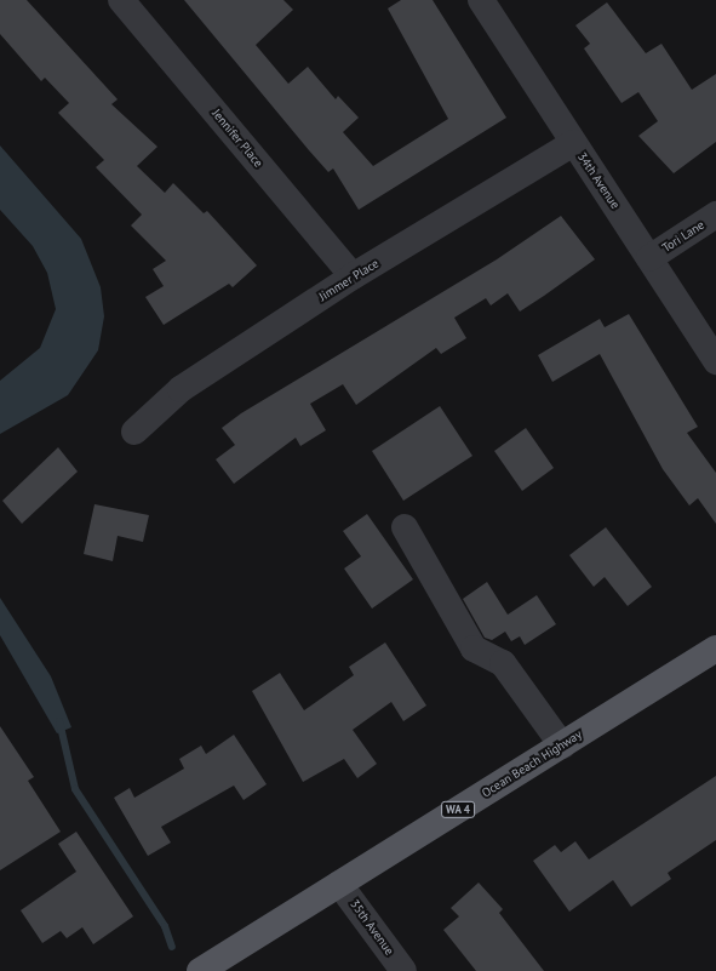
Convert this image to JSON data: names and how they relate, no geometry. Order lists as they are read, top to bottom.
{
  "streets": {
    "main road": ["Ocean Beach Highway", "WA 4"],
    "street": [
      "Jennifer Place",
      "34th Avenue",
      "Tori Lane",
      "Jimmer Place",
      "35th Avenue"
    ]
  },
  "crossings": [
    ["Jennifer Place", "Jimmer Place"],
    ["34th Avenue", "Tori Lane"],
    ["34th Avenue", "Jimmer Place"],
    ["Ocean Beach Highway", "35th Avenue"]
  ]
}
